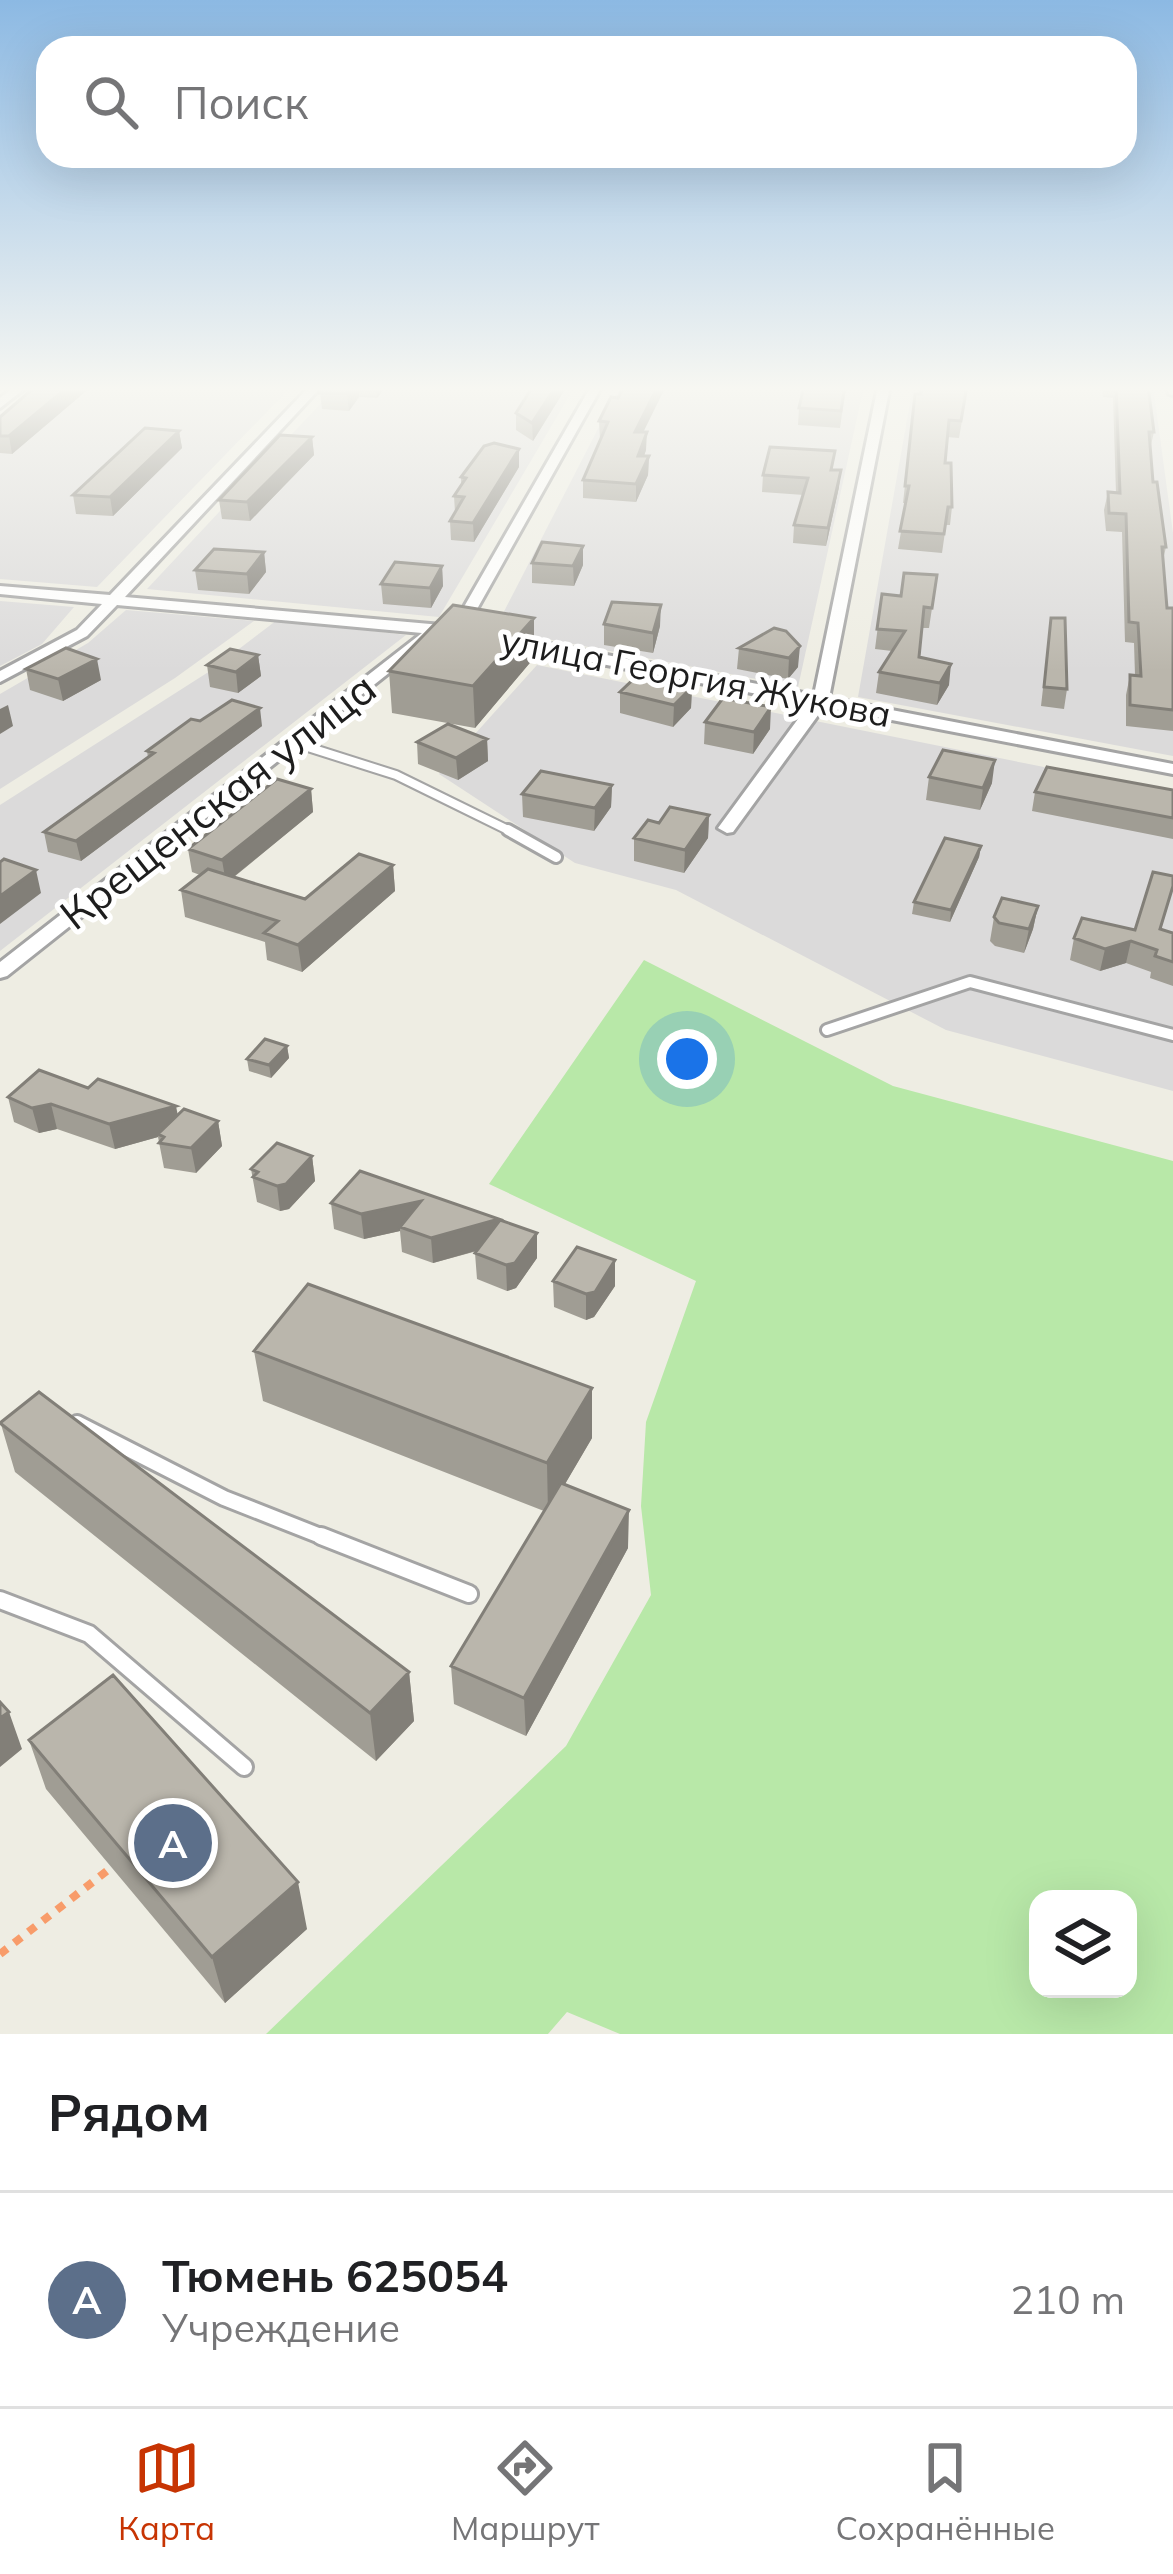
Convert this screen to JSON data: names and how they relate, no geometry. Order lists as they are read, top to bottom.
{
  "streets": {
    "street": ["улица Георгия Жукова", "Крещенская улица"]
  },
  "crossings": [
    ["улица Георгия Жукова", "Крещенская улица"]
  ],
  "page": {
    "search": "Поиск",
    "pins": "A",
    "heading": "Рядом",
    "list": [
      {
        "mark": "A",
        "name": "Тюмень 625054",
        "note": "Учреждение",
        "value": "210 m"
      }
    ],
    "nav": ["Карта", "Маршрут", "Сохранённые"]
  }
}
